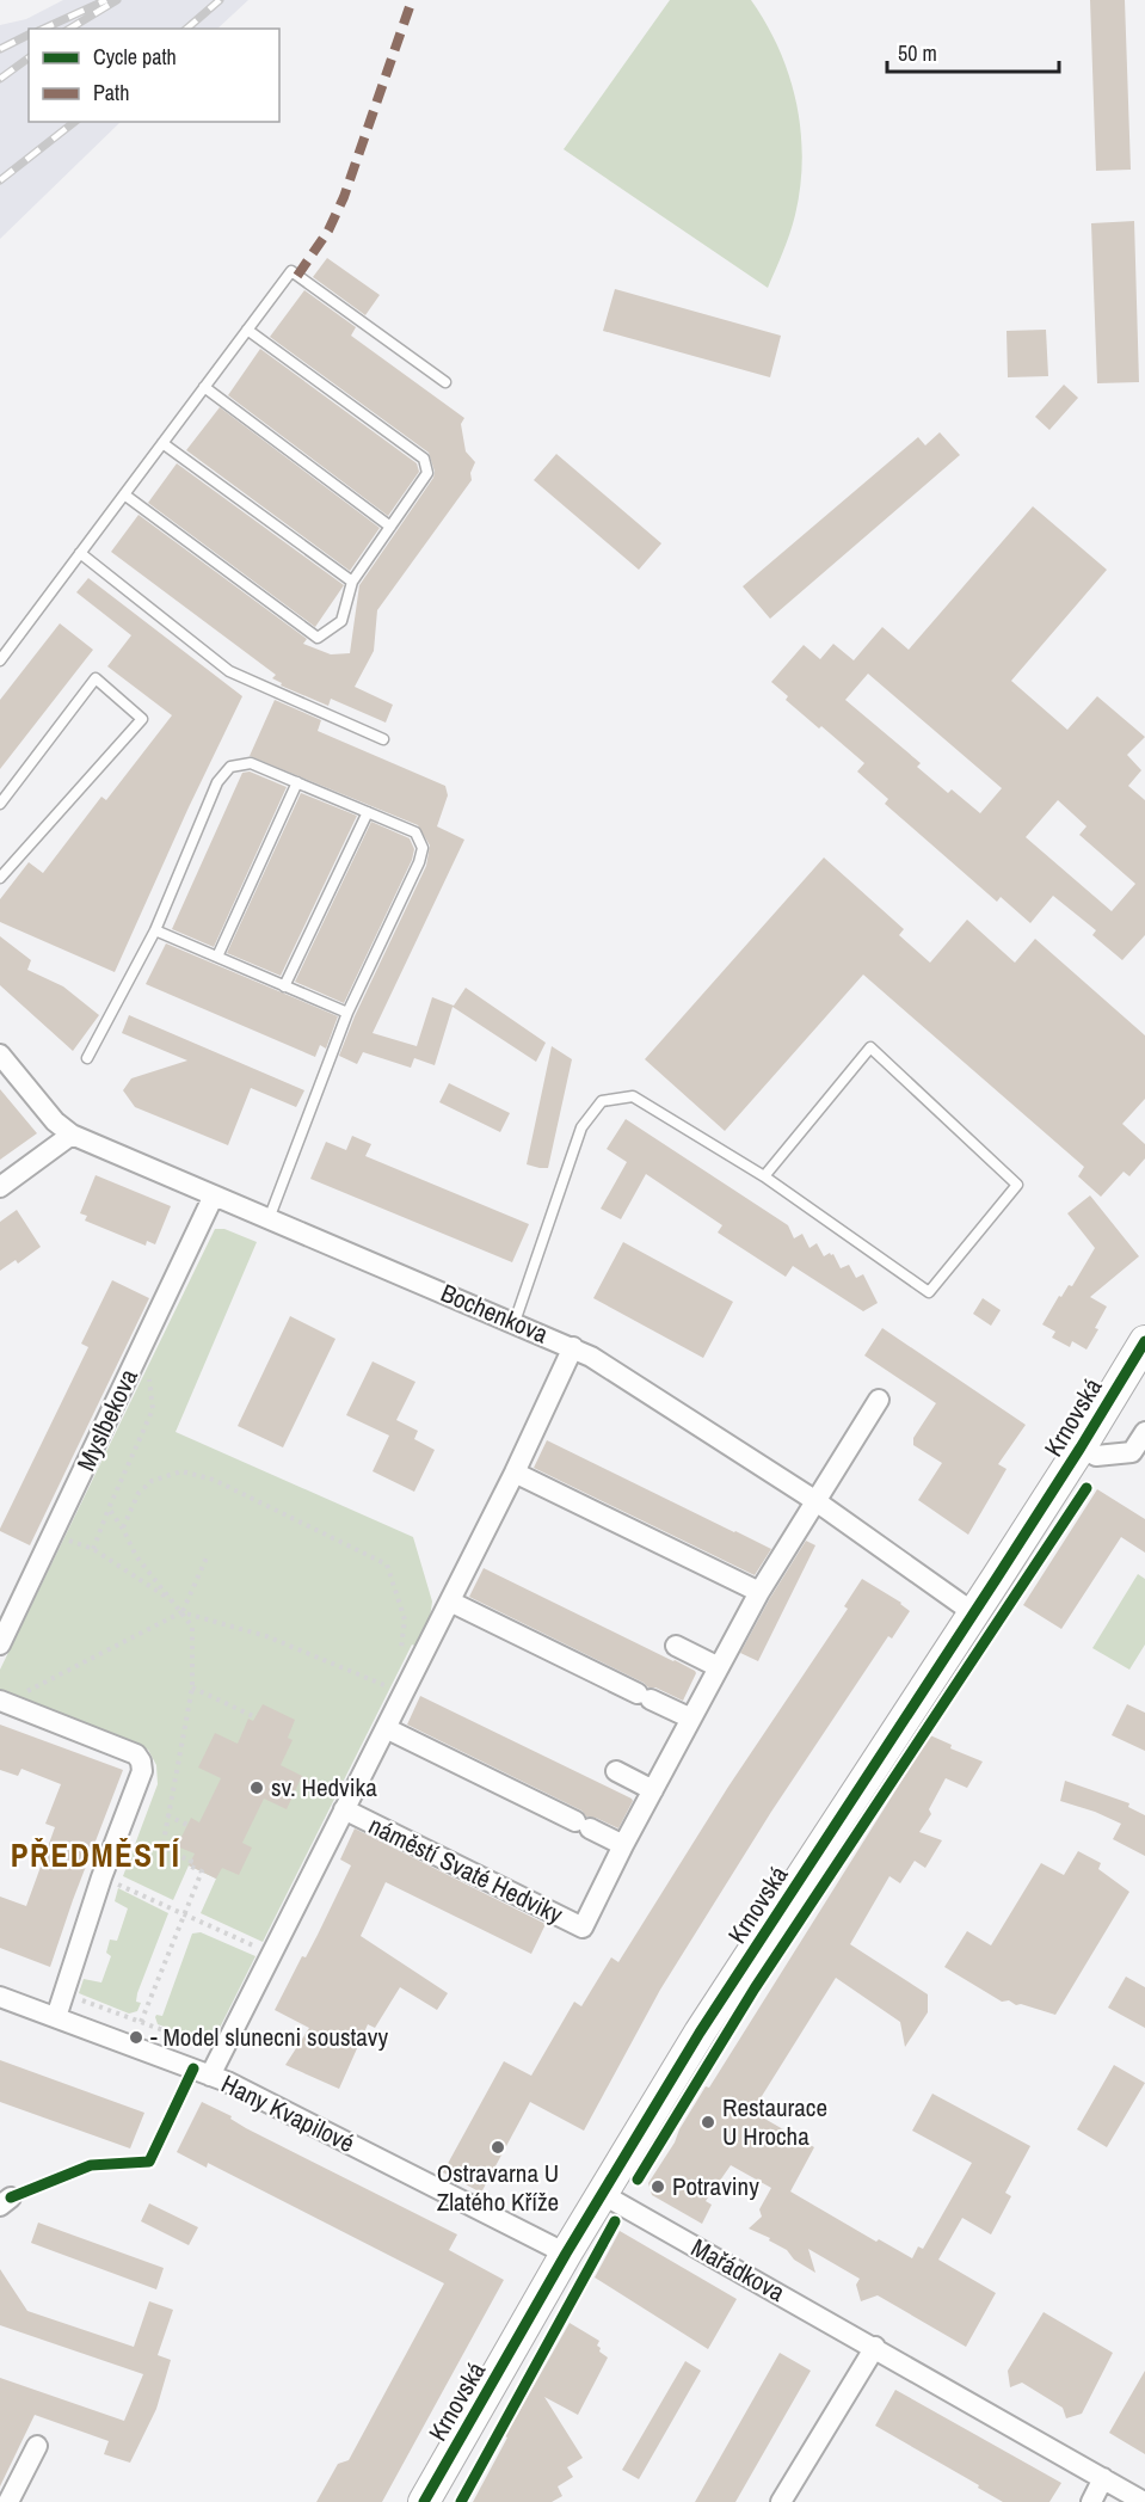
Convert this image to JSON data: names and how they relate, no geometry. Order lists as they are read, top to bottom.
{
  "streets": {
    "main road": ["Krnovská"],
    "street": [
      "Bochenkova",
      "Myslbekova",
      "náměstí Svaté Hedviky",
      "Hany Kvapilové",
      "Mařádkova"
    ]
  },
  "crossings": [
    ["Bochenkova", "Krnovská"],
    ["Bochenkova", "Myslbekova"],
    ["Bochenkova", "náměstí Svaté Hedviky"],
    ["Krnovská", "Hany Kvapilové"],
    ["Krnovská", "Mařádkova"],
    ["náměstí Svaté Hedviky", "Hany Kvapilové"]
  ],
  "districts": ["PŘEDMĚSTÍ"],
  "places": [
    "sv. Hedvika",
    "- Model slunecni soustavy",
    "Restaurace U Hrocha",
    "Ostravarna U Zlatého Kříže",
    "Potraviny"
  ],
  "legend": ["Cycle path", "Path"],
  "scale_bar": "50 m"
}
